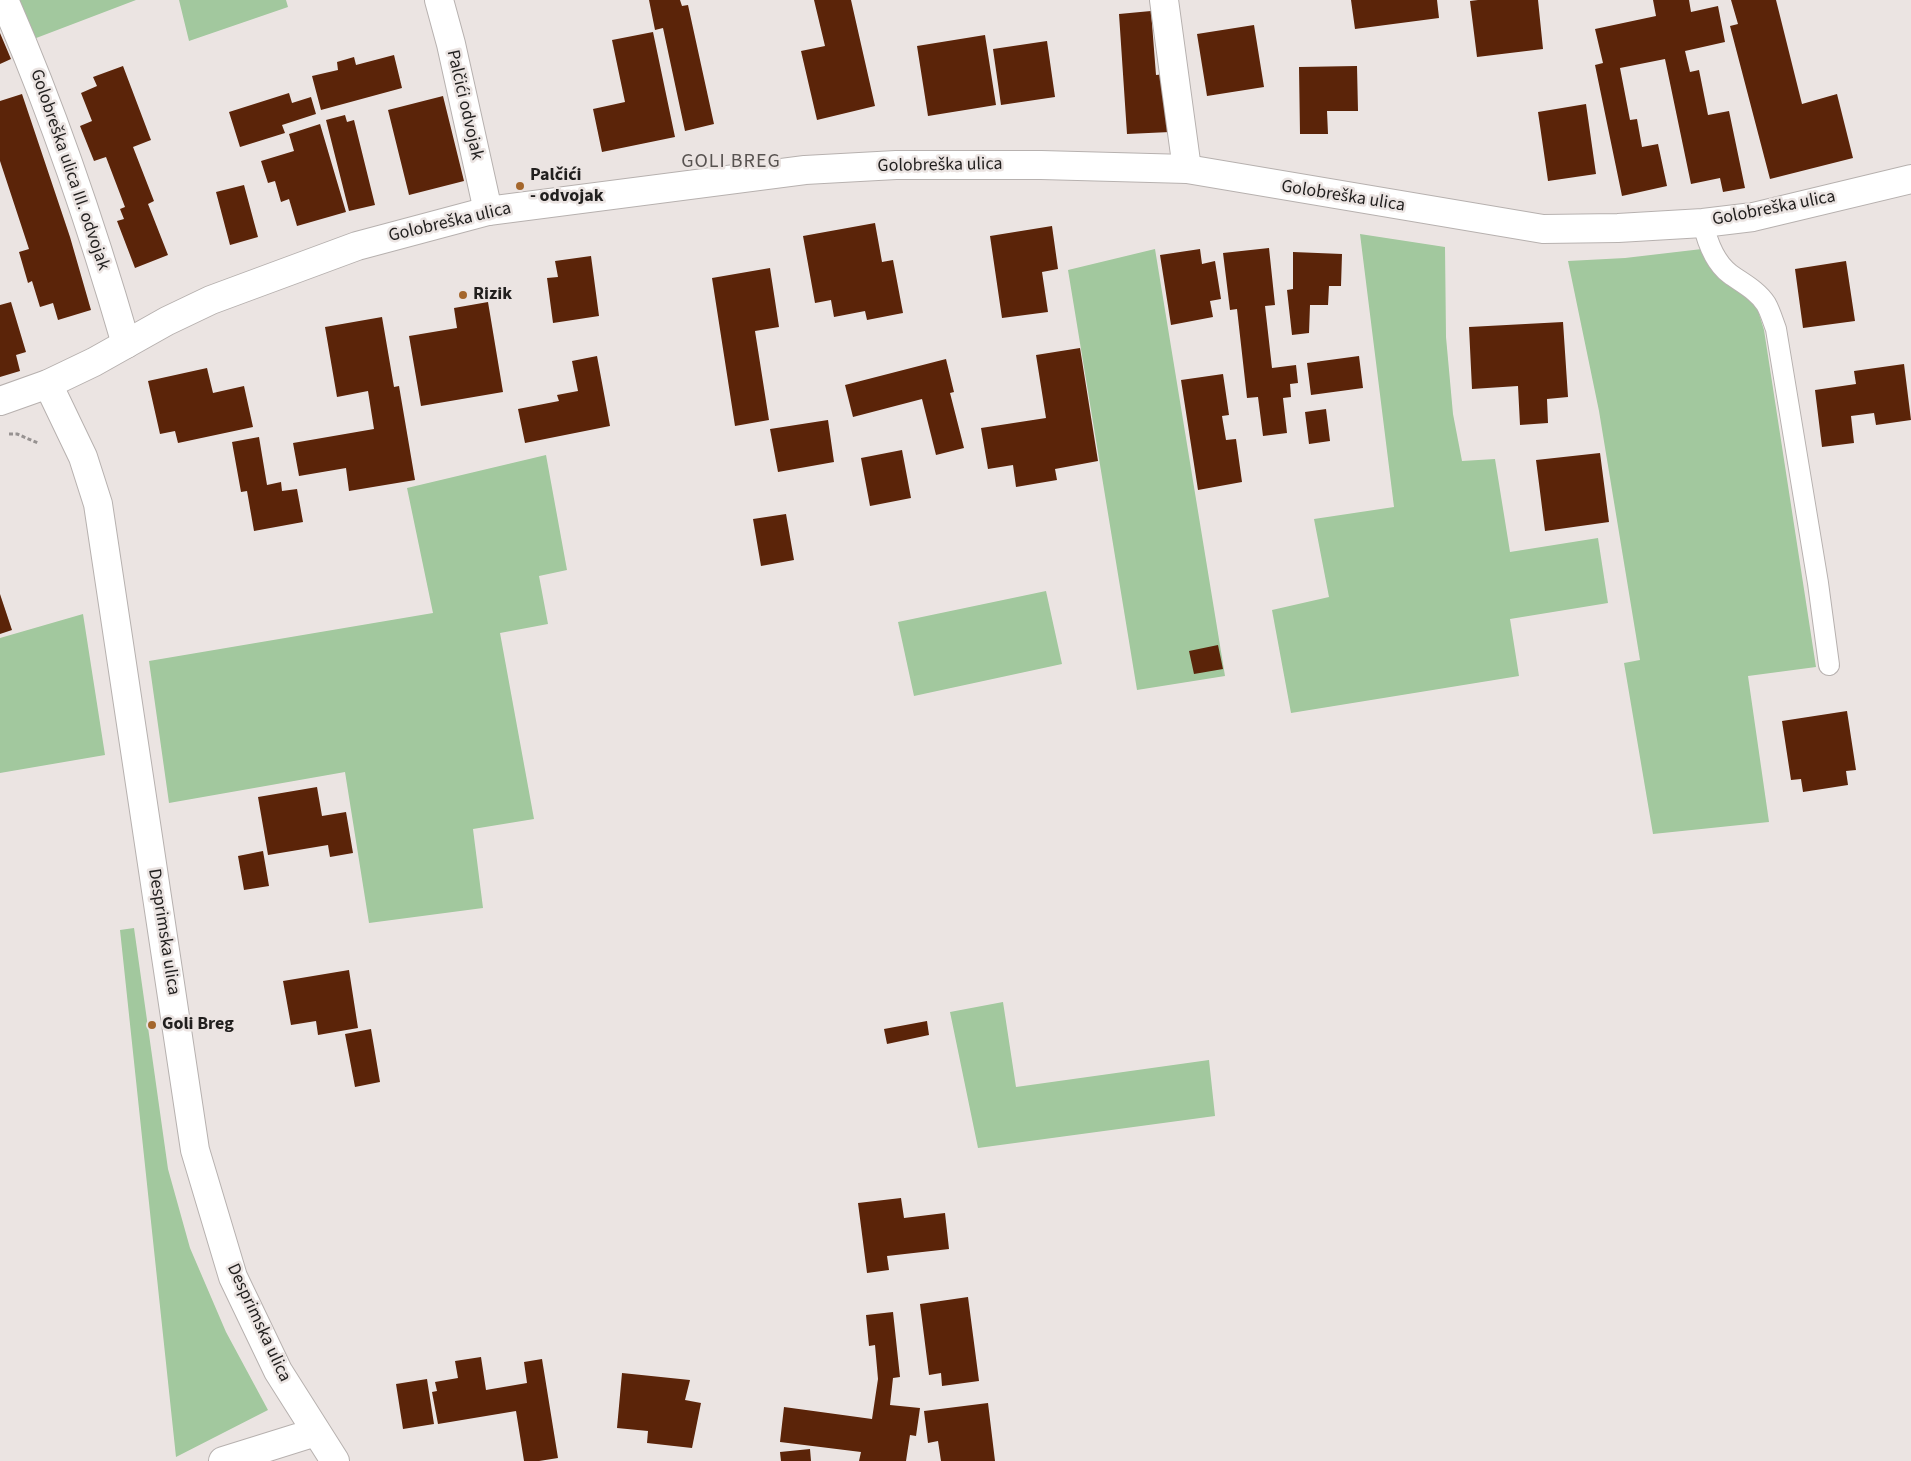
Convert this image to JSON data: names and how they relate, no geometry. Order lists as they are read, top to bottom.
{
  "streets": {
    "street": [
      "Palčići odvojak",
      "Golobreška ulica",
      "Golobreška ulica III. odvojak",
      "Desprimska ulica"
    ]
  },
  "crossings": [
    ["Palčići odvojak", "Golobreška ulica"],
    ["Golobreška ulica", "Golobreška ulica III. odvojak"],
    ["Golobreška ulica", "Desprimska ulica"]
  ],
  "districts": ["GOLI BREG"],
  "places": ["Palčići - odvojak", "Rizik", "Goli Breg"]
}
